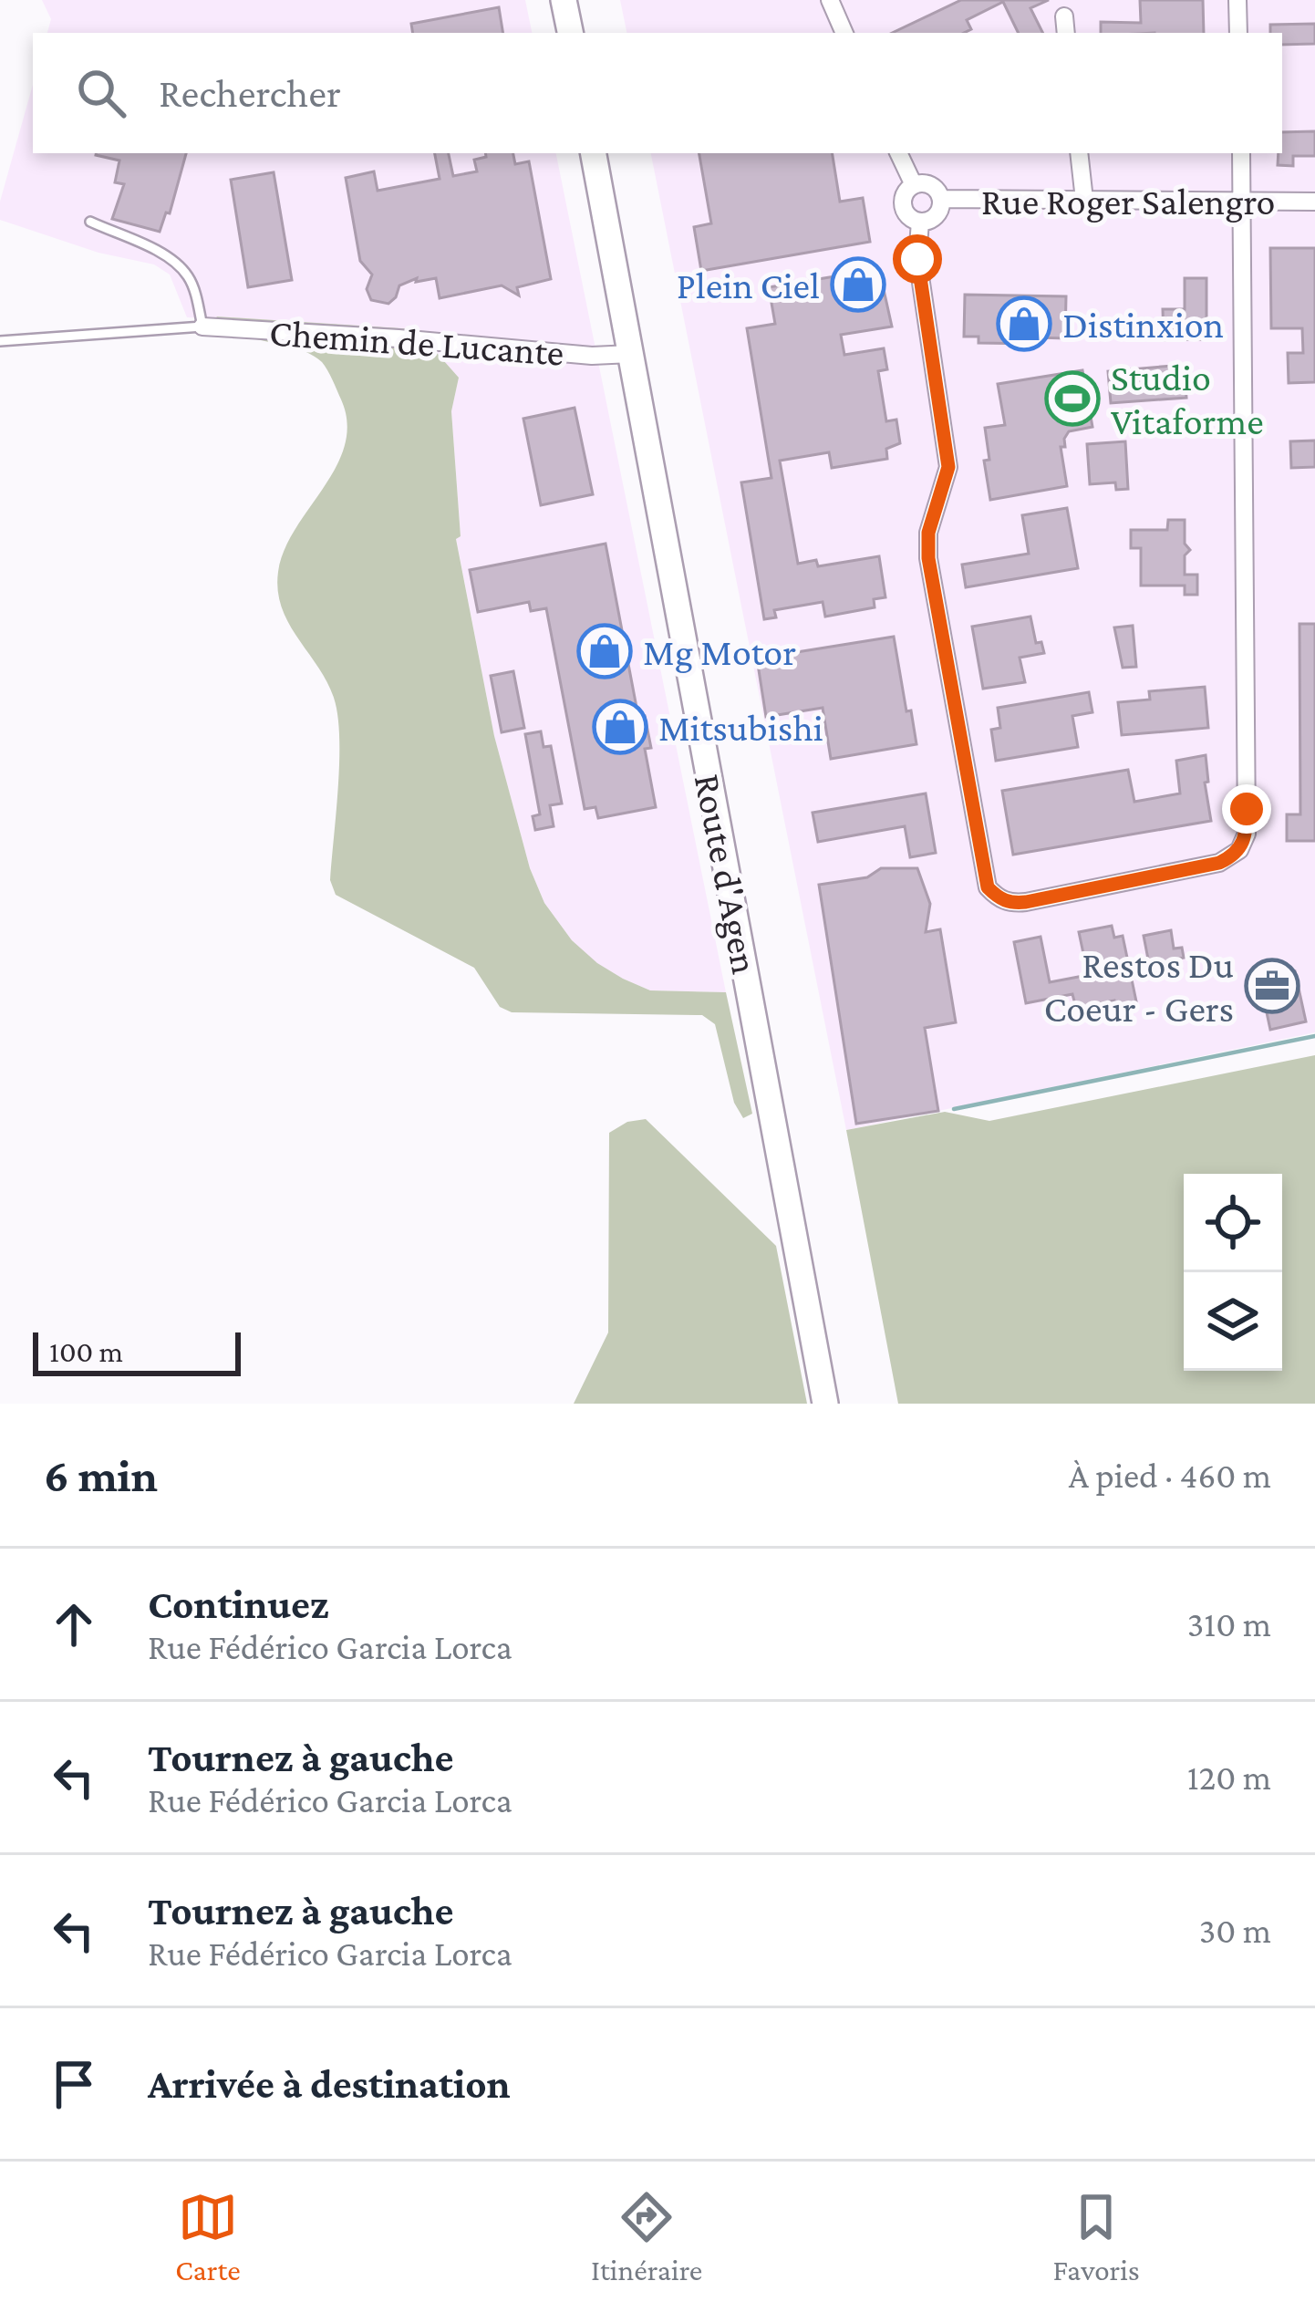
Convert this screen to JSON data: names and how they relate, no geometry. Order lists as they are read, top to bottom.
{
  "streets": {
    "main road": ["Route d'Agen"],
    "street": ["Rue Roger Salengro", "Chemin de Lucante"]
  },
  "crossings": [
    ["Chemin de Lucante", "Route d'Agen"]
  ],
  "places": {
    "shop": [
      "Plein Ciel",
      "Distinxion",
      "Mg Motor",
      "Mitsubishi"
    ],
    "sports": ["Studio Vitaforme"],
    "office": ["Restos Du Coeur - Gers"]
  },
  "scale_bar": "100 m",
  "page": {
    "search": "Rechercher",
    "scale": "100 m",
    "heading": ["6 min", "À pied · 460 m"],
    "list": [
      ["Continuez", "Rue Fédérico Garcia Lorca", "310 m"],
      ["Tournez à gauche", "Rue Fédérico Garcia Lorca", "120 m"],
      ["Tournez à gauche", "Rue Fédérico Garcia Lorca", "30 m"],
      "Arrivée à destination"
    ],
    "nav": ["Carte", "Itinéraire", "Favoris"]
  }
}
